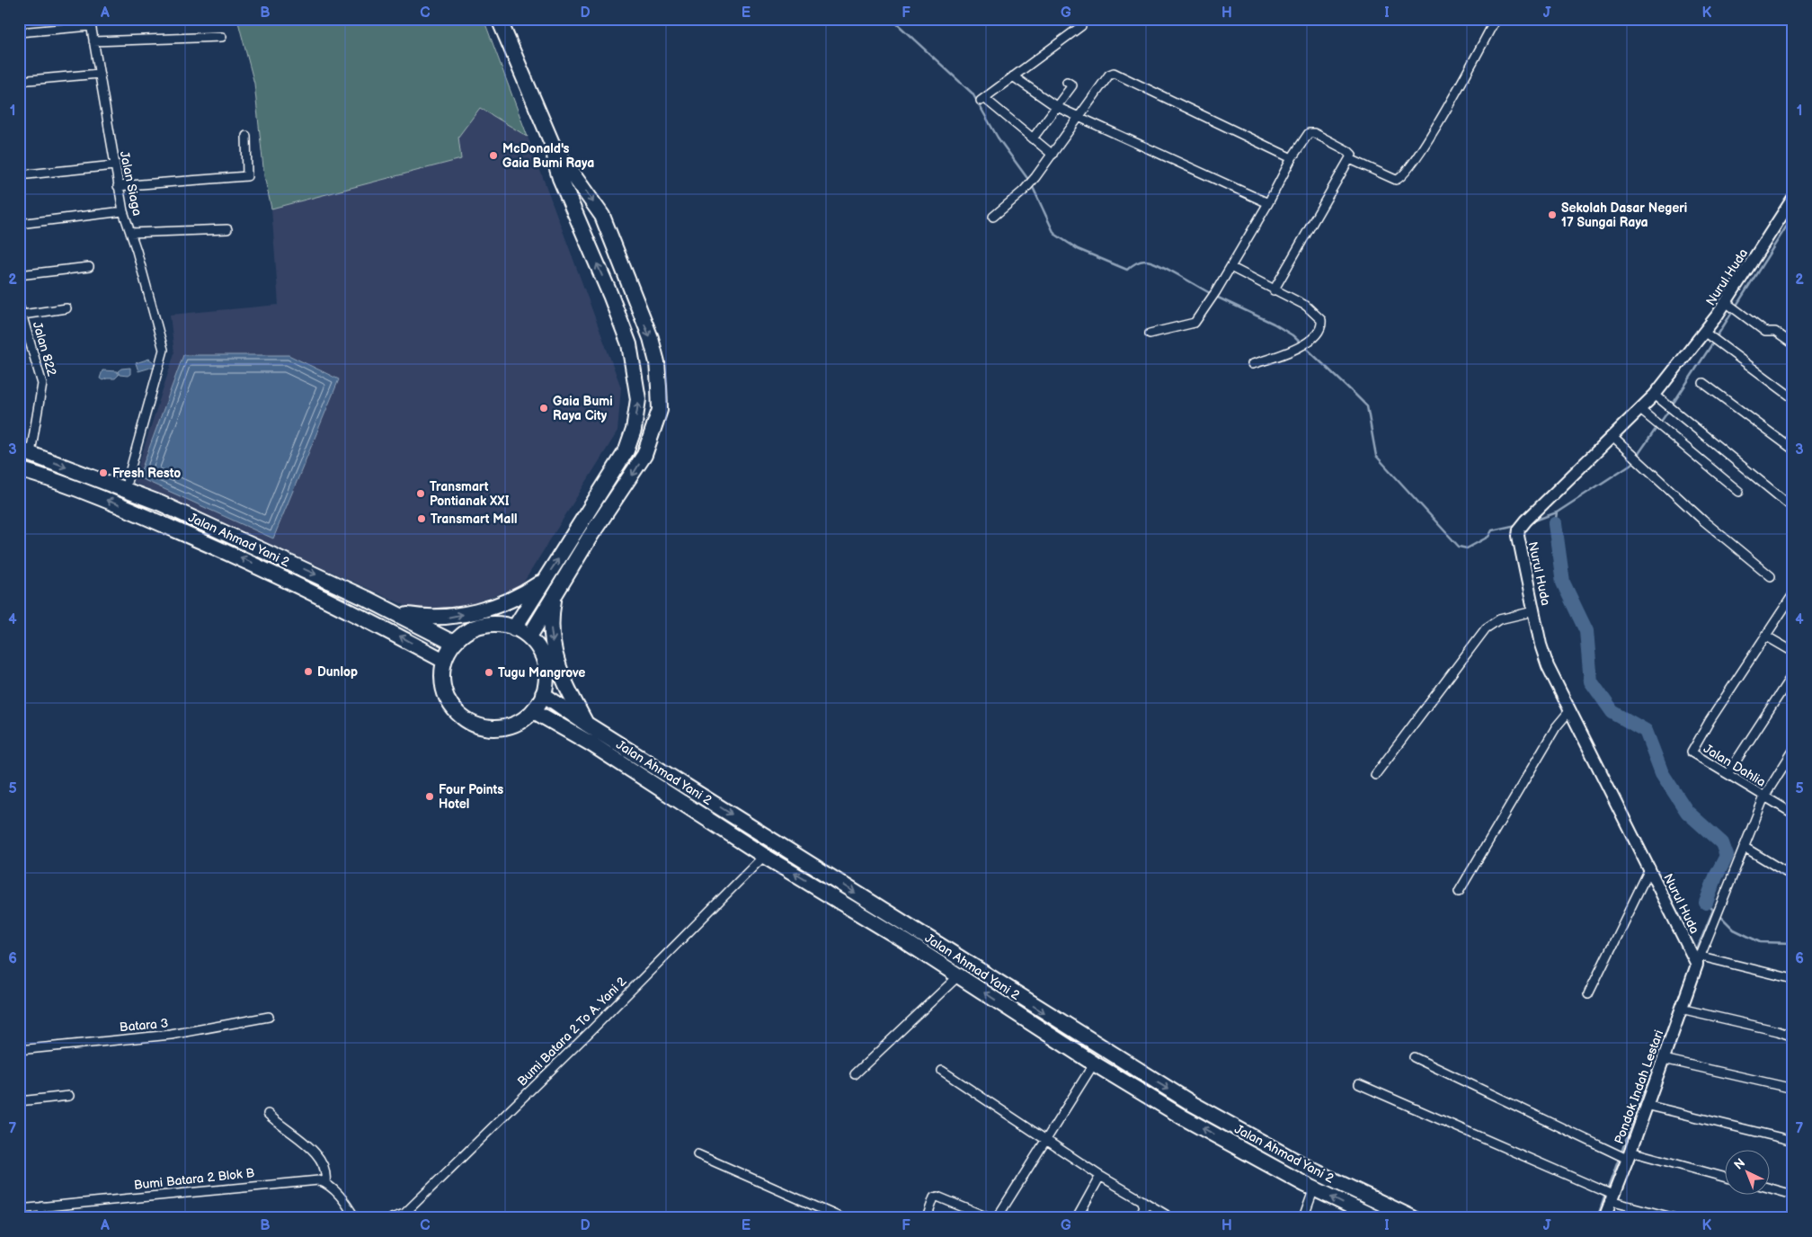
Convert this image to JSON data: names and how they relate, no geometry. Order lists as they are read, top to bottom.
{
  "streets": {
    "highway": ["Jalan Ahmad Yani 2"],
    "street": [
      "Jalan Siaga",
      "Nurul Huda",
      "Jalan 822",
      "Jalan Dahlia",
      "Batara 3",
      "Bumi Batara 2 To A. Yani 2",
      "Pondok Indah Lestari",
      "Bumi Batara 2 Blok B"
    ]
  },
  "crossings": [
    ["Jalan Siaga", "Jalan Ahmad Yani 2"],
    ["Nurul Huda", "Pondok Indah Lestari"],
    ["Jalan 822", "Jalan Ahmad Yani 2"],
    ["Jalan Ahmad Yani 2", "Bumi Batara 2 To A. Yani 2"]
  ],
  "places": [
    "McDonald's Gaia Bumi Raya",
    "Sekolah Dasar Negeri 17 Sungai Raya",
    "Gaia Bumi Raya City",
    "Fresh Resto",
    "Transmart Pontianak XXI",
    "Transmart Mall",
    "Dunlop",
    "Tugu Mangrove",
    "Four Points Hotel"
  ],
  "north": "top left",
  "grid": {
    "columns": [
      "A",
      "B",
      "C",
      "D",
      "E",
      "F",
      "G",
      "H",
      "I",
      "J",
      "K"
    ],
    "rows": [
      "1",
      "2",
      "3",
      "4",
      "5",
      "6",
      "7"
    ]
  }
}
